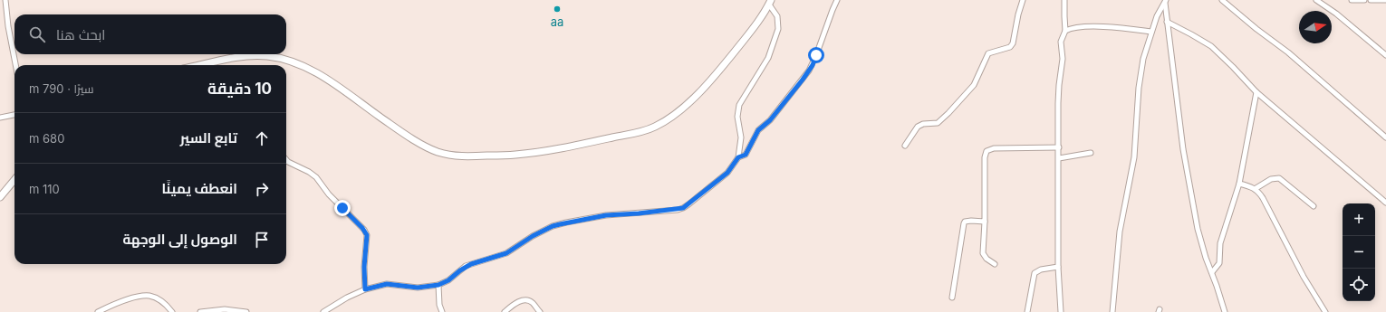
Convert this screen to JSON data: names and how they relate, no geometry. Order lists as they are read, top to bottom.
{
  "places": ["aa"],
  "north": "right",
  "page": {
    "search": "ابحث هنا",
    "heading": ["10 دقيقة", "سيرًا · 790 m"],
    "list": [
      ["تابع السير", "680 m"],
      ["انعطف يمينًا", "110 m"],
      "الوصول إلى الوجهة"
    ],
    "map_buttons": ["+", "−"]
  }
}
